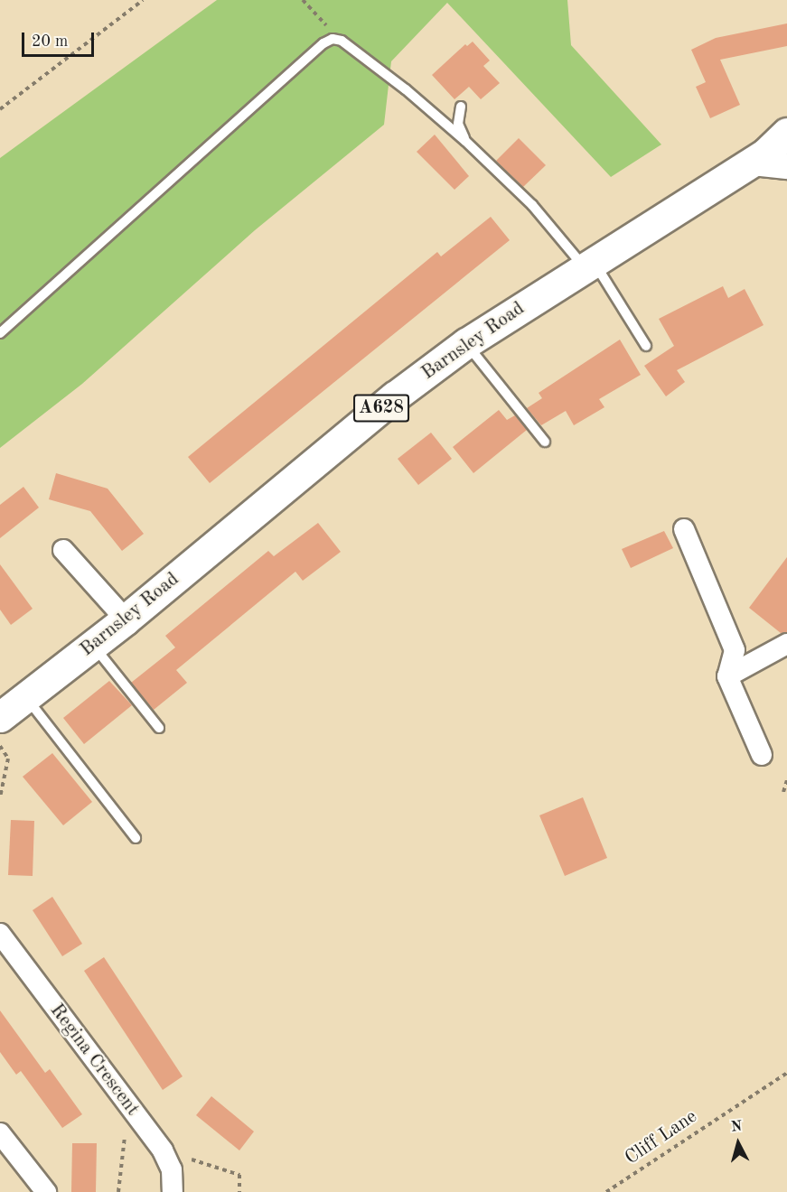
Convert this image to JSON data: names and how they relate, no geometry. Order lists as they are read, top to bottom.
{
  "streets": {
    "highway": ["Barnsley Road", "A628"],
    "street": ["Regina Crescent"],
    "path": ["Cliff Lane"]
  },
  "scale_bar": "20 m",
  "north": "top"
}
